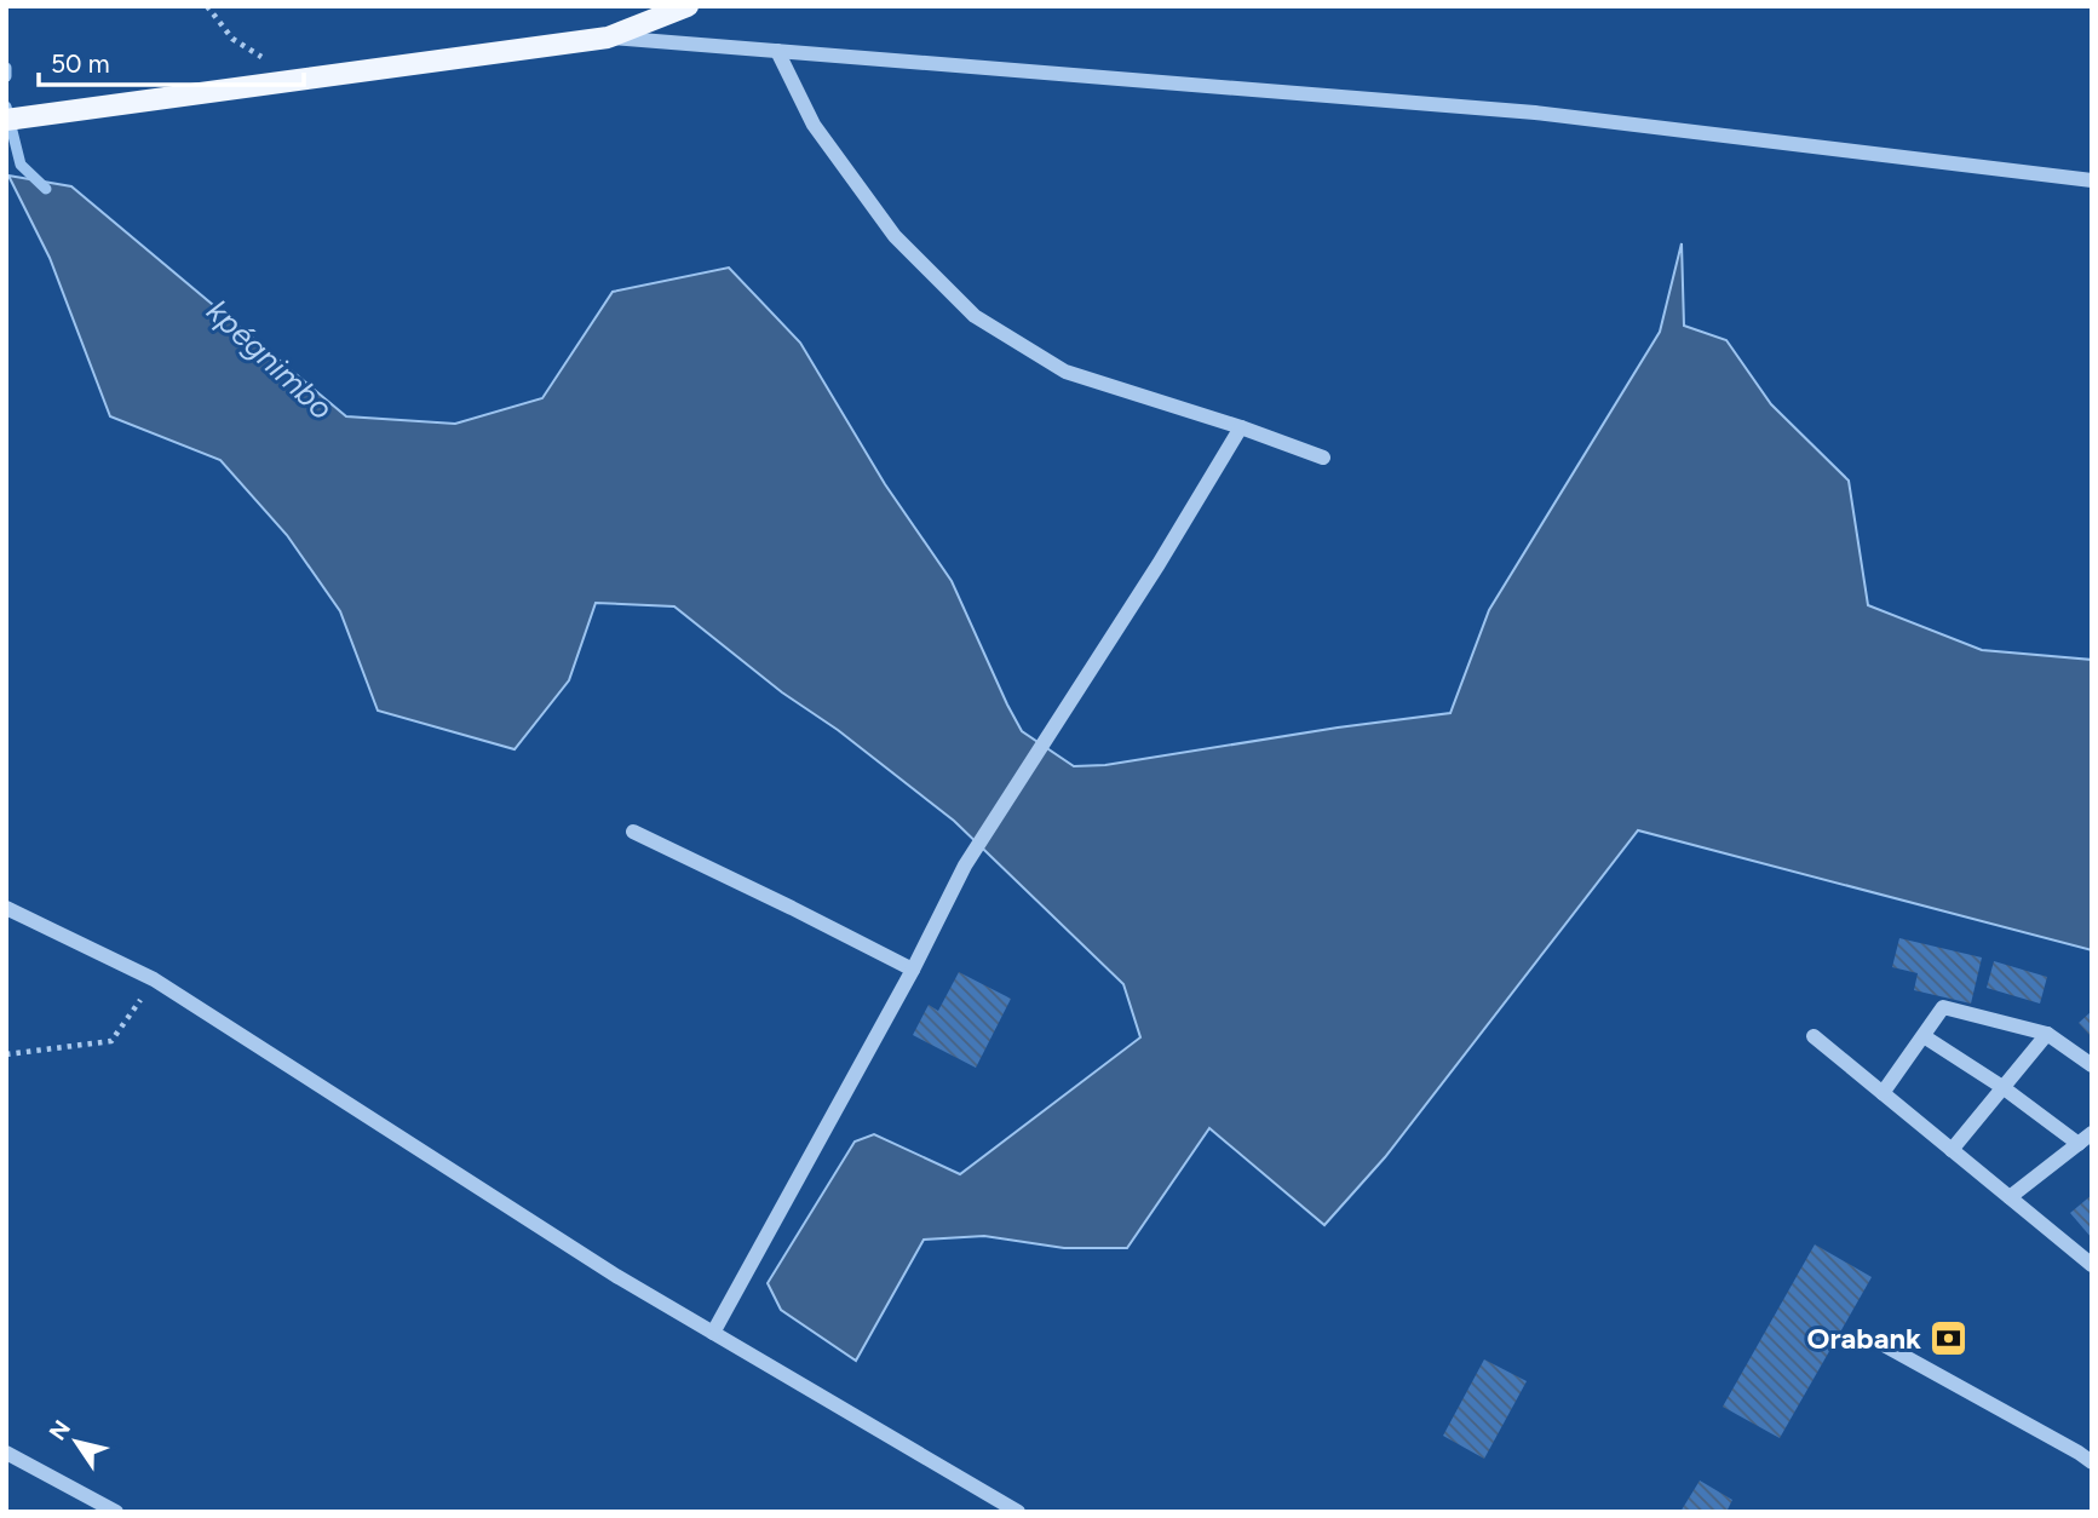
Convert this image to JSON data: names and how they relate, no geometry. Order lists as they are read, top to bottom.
{
  "water": ["kpégnimbo"],
  "places": {
    "bank": ["Orabank"]
  },
  "scale_bar": "50 m",
  "north": "top left"
}
